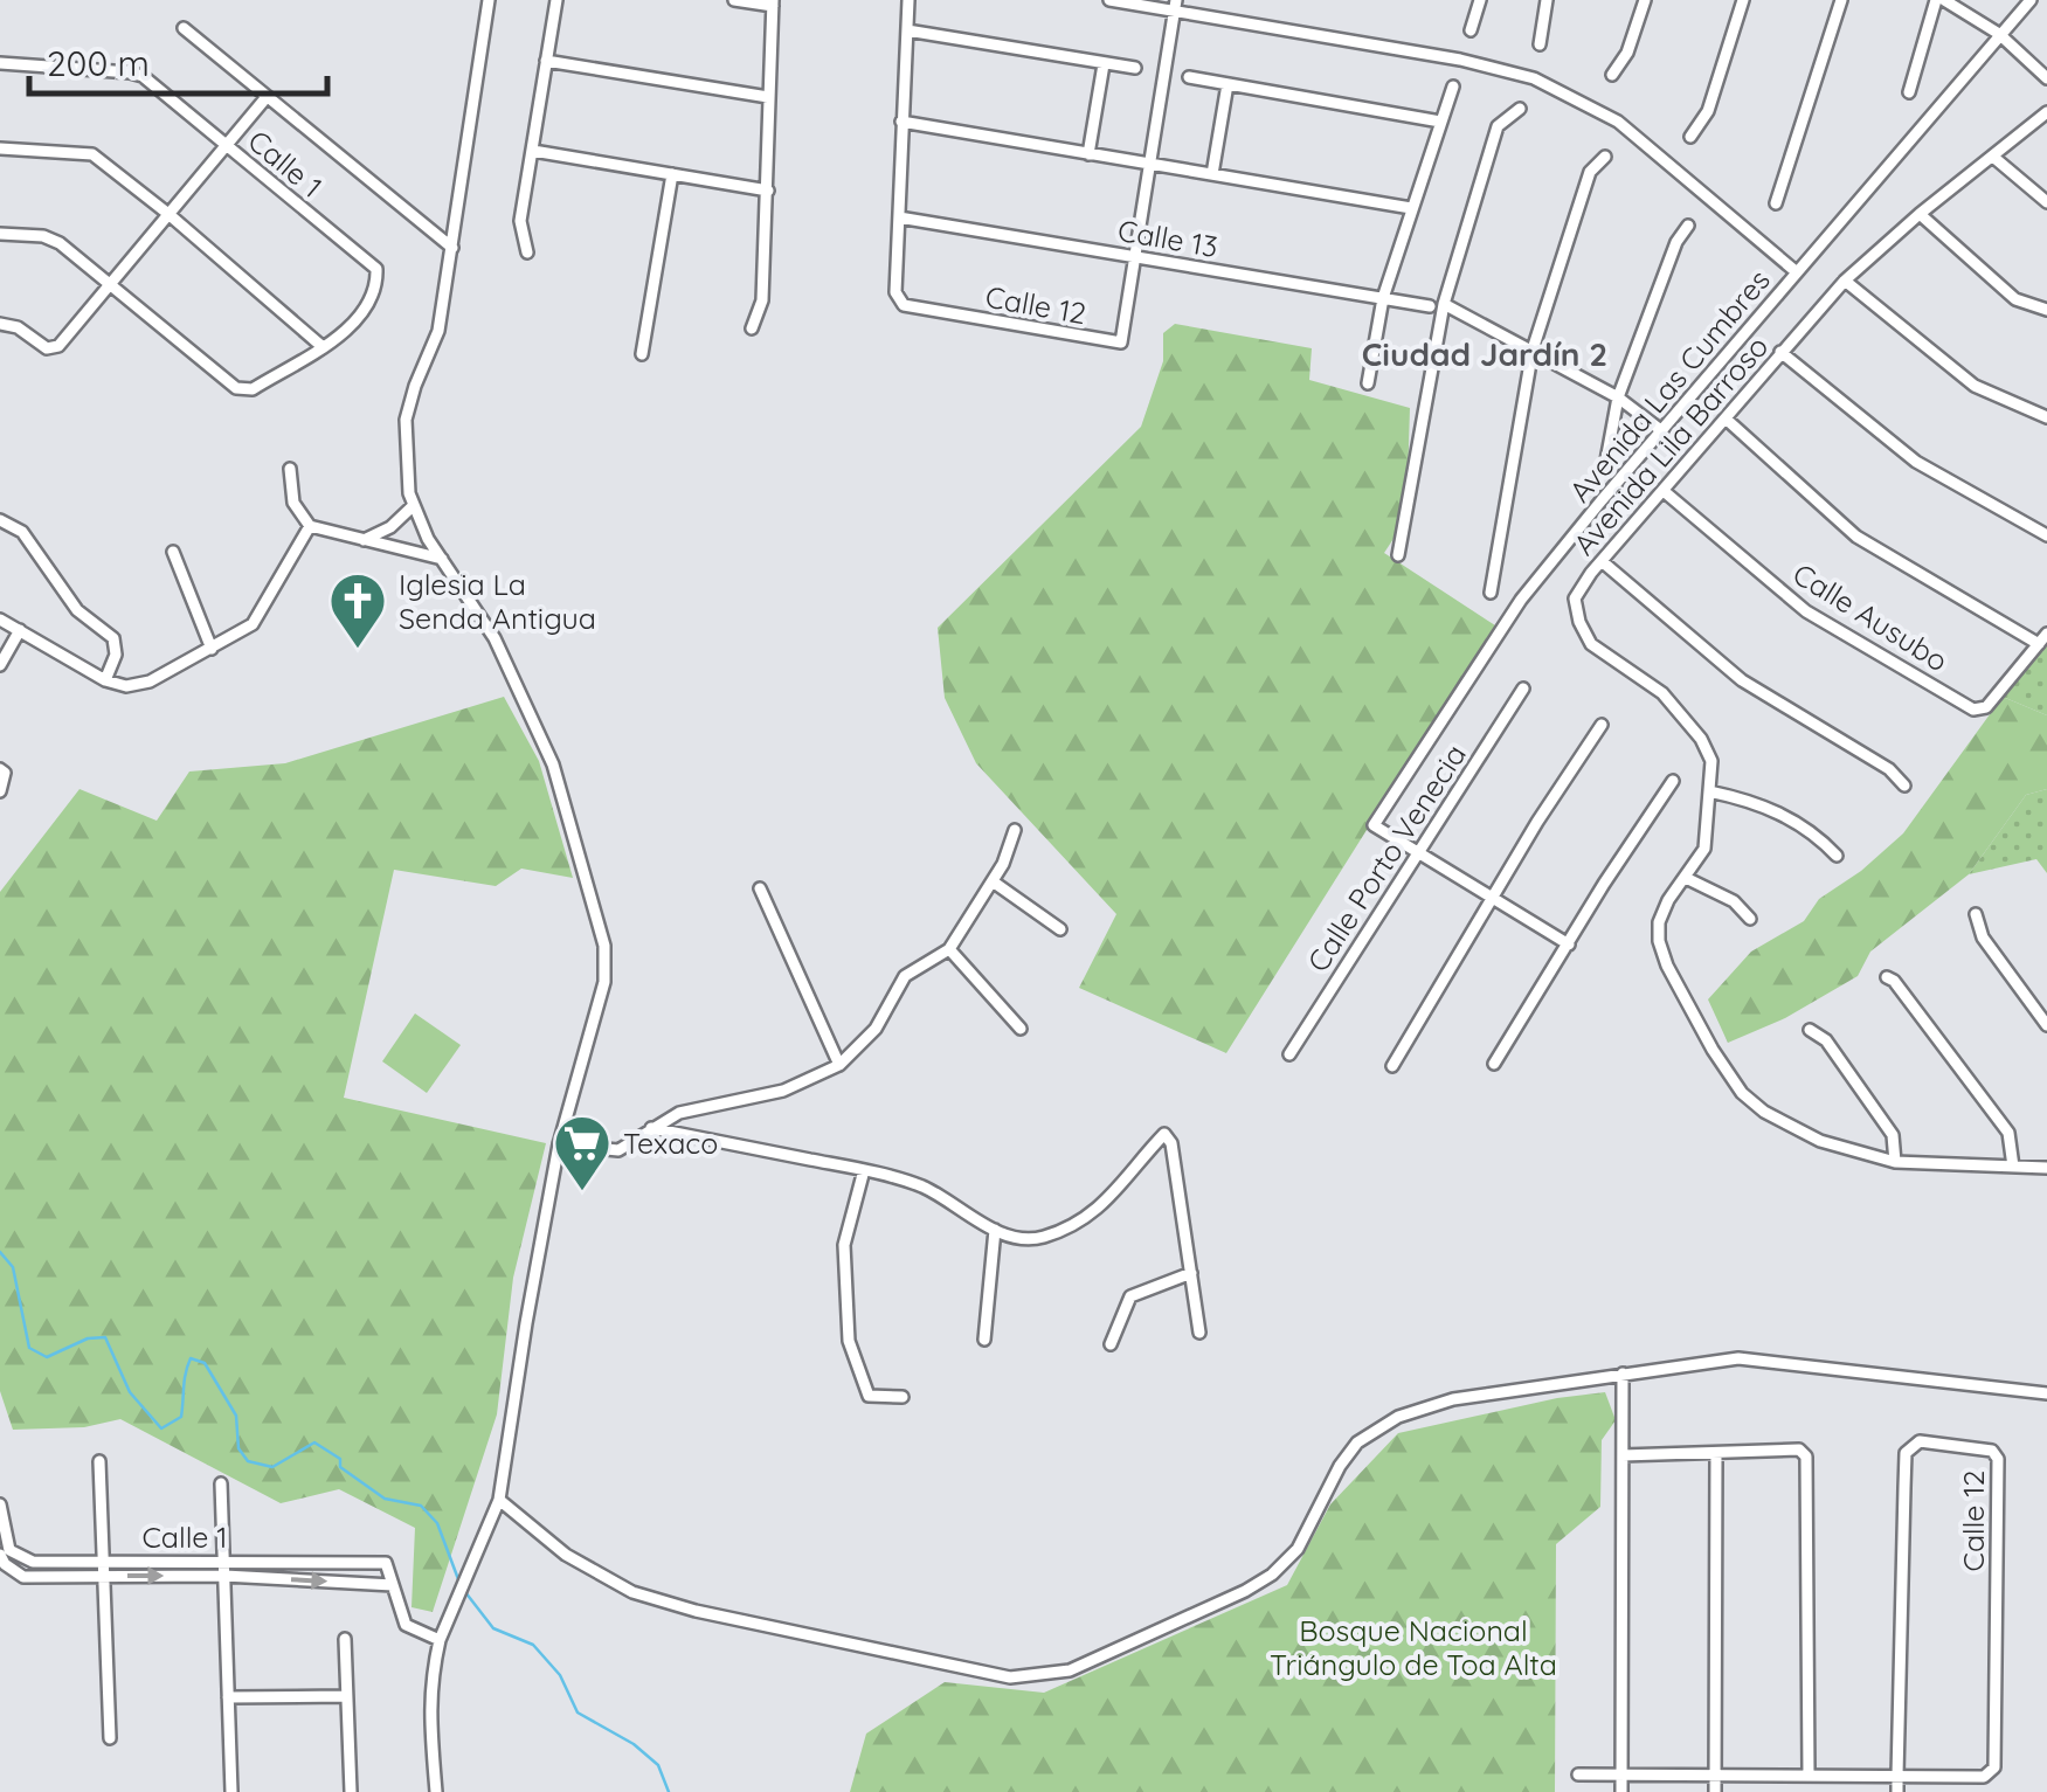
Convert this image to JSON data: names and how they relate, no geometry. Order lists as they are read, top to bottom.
{
  "streets": {
    "street": [
      "Calle 1",
      "Calle 13",
      "Calle 12",
      "Avenida Las Cumbres",
      "Avenida Lila Barroso",
      "Calle Ausubo",
      "Calle Porto Venecia"
    ]
  },
  "crossings": [
    ["Calle 13", "Calle 12"],
    ["Avenida Las Cumbres", "Calle Porto Venecia"],
    ["Avenida Lila Barroso", "Calle Ausubo"]
  ],
  "districts": ["Ciudad Jardín 2"],
  "parks": ["Bosque Nacional Triángulo de Toa Alta"],
  "places": {
    "church": ["Iglesia La Senda Antigua"],
    "supermarket": ["Texaco"]
  },
  "scale_bar": "200 m"
}
